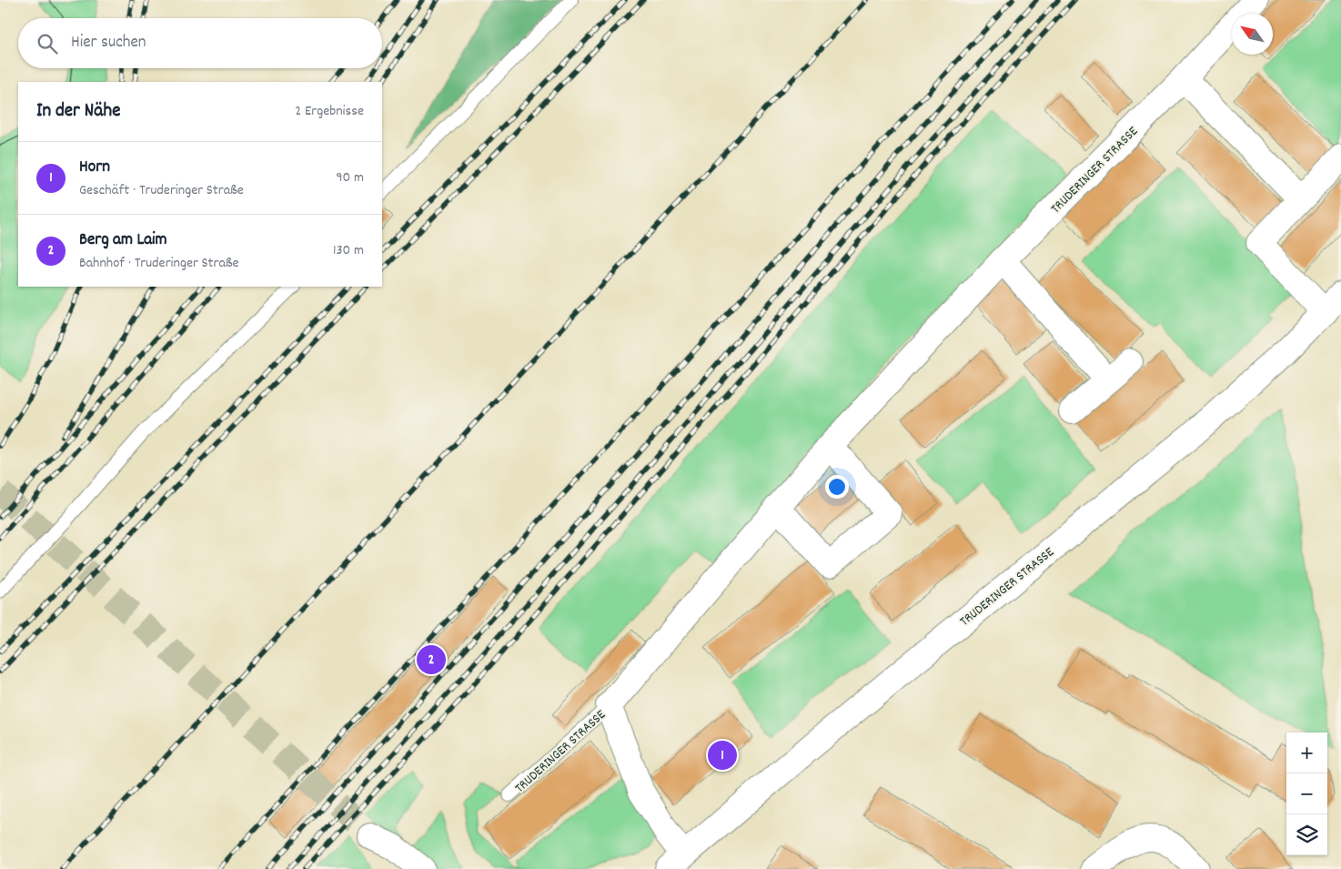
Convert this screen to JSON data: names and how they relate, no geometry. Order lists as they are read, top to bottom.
{
  "streets": {
    "street": ["TRUDERINGER STRASSE"]
  },
  "north": "top left",
  "page": {
    "search": "Hier suchen",
    "heading": ["In der Nähe", "2 Ergebnisse"],
    "list": [
      {
        "mark": "1",
        "name": "Horn",
        "note": "Geschäft · Truderinger Straße",
        "value": "90 m"
      },
      {
        "mark": "2",
        "name": "Berg am Laim",
        "note": "Bahnhof · Truderinger Straße",
        "value": "130 m"
      }
    ],
    "pins": ["2", "1"],
    "map_buttons": ["+", "−"]
  }
}
